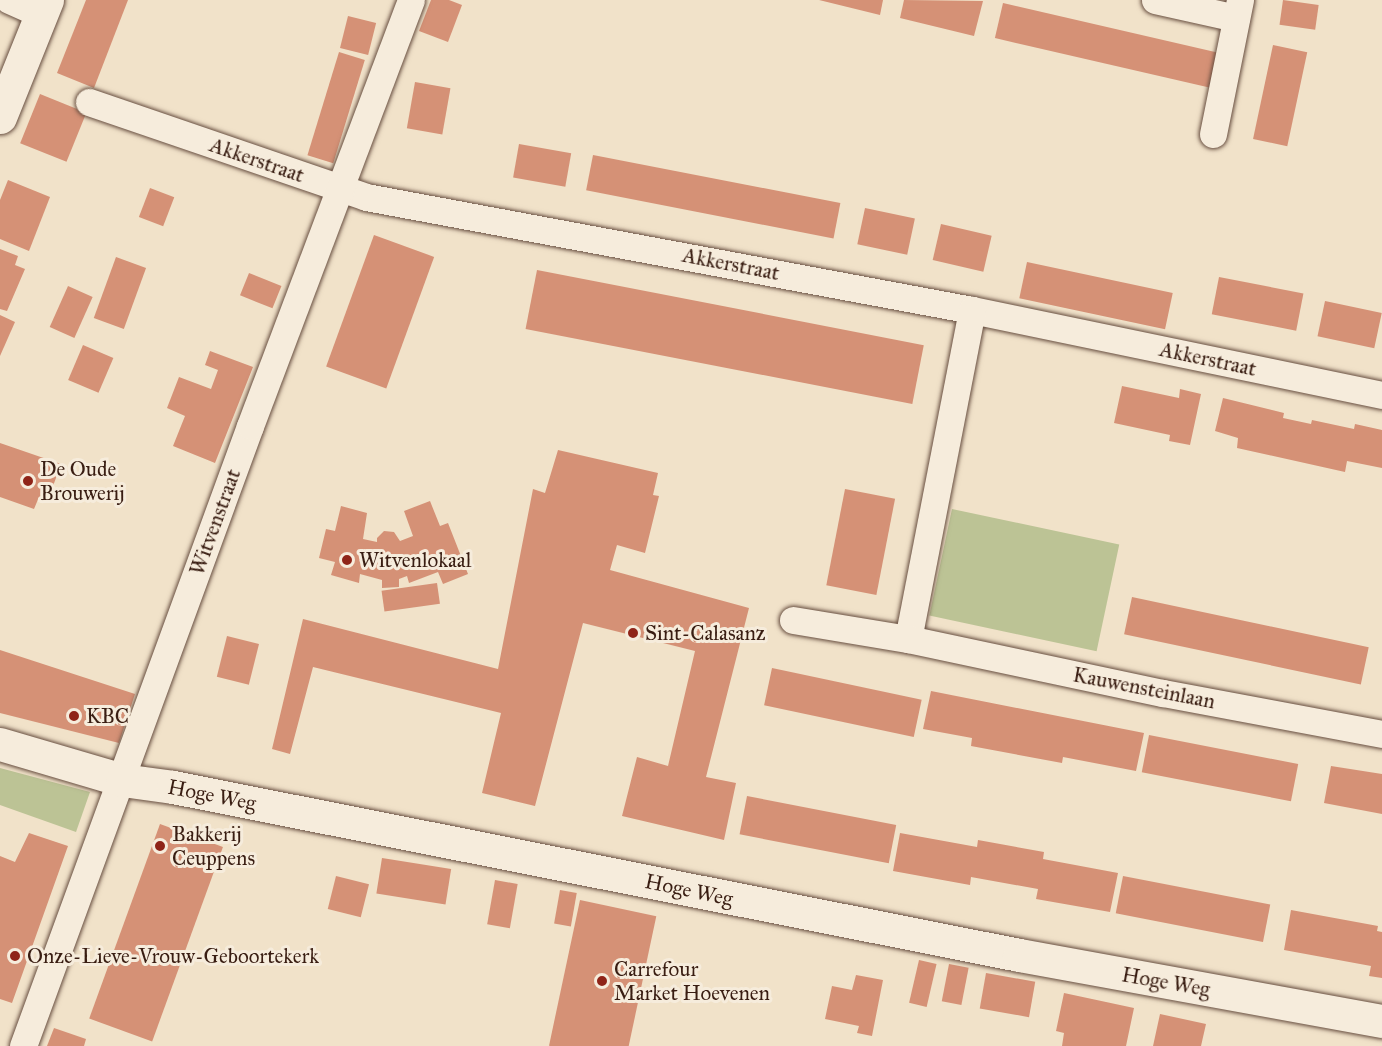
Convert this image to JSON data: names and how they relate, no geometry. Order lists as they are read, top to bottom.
{
  "streets": {
    "street": [
      "Akkerstraat",
      "Witvenstraat",
      "Kauwensteinlaan",
      "Hoge Weg"
    ]
  },
  "crossings": [
    ["Akkerstraat", "Witvenstraat"],
    ["Witvenstraat", "Hoge Weg"]
  ],
  "places": [
    "De Oude Brouwerij",
    "Witvenlokaal",
    "Sint-Calasanz",
    "KBC",
    "Bakkerij Ceuppens",
    "Onze-Lieve-Vrouw-Geboortekerk",
    "Carrefour Market Hoevenen"
  ]
}
